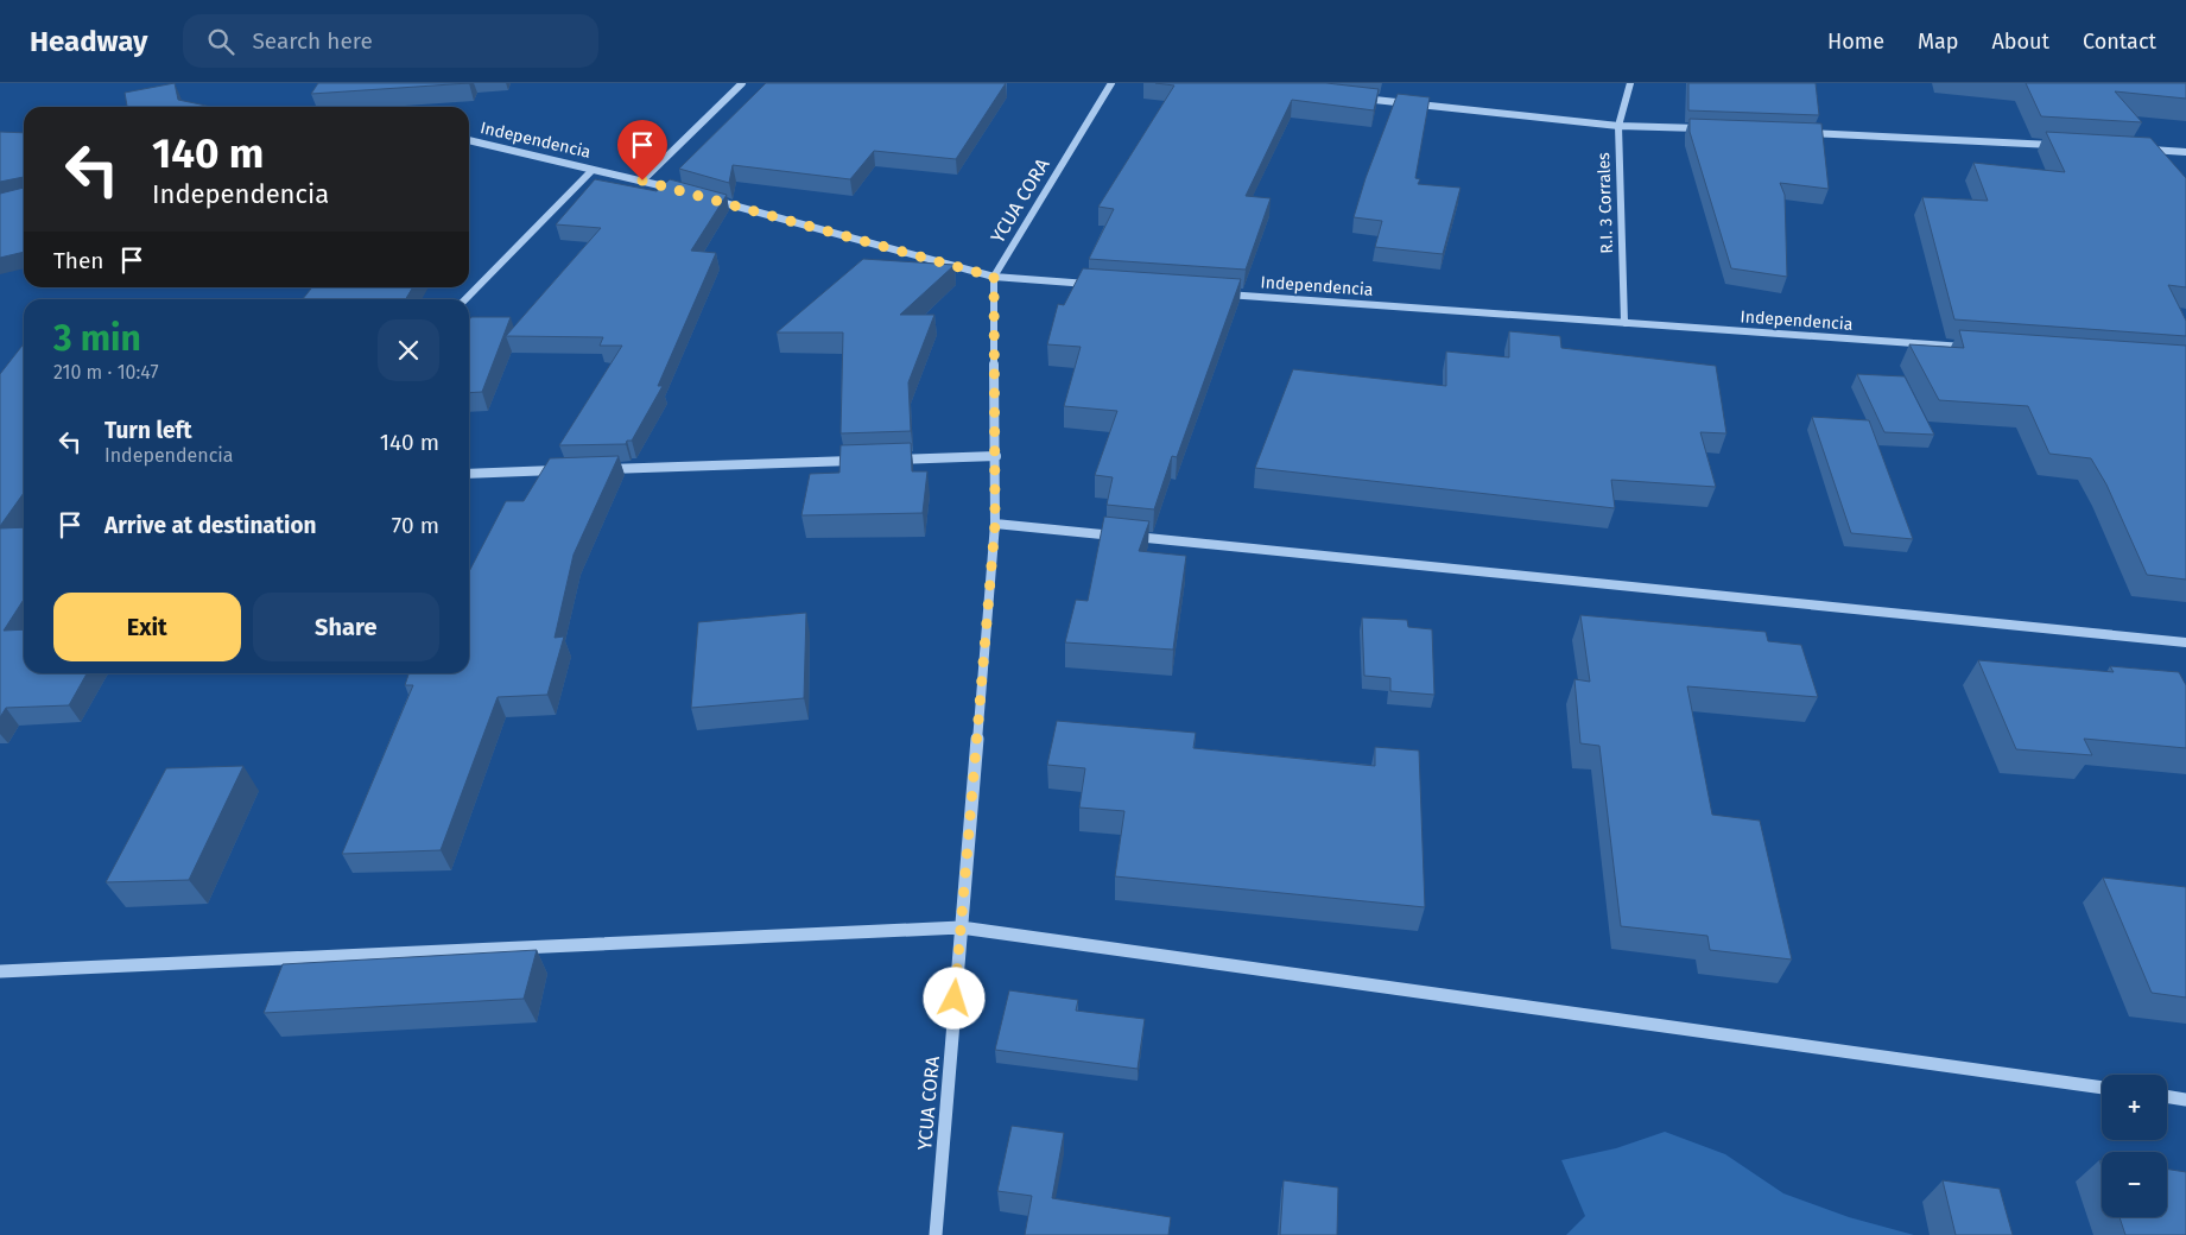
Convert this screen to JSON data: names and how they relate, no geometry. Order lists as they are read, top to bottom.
{
  "streets": {
    "street": ["Independencia", "YCUA CORA", "R.I. 3 Corrales"]
  },
  "crossings": [
    ["Independencia", "R.I. 3 Corrales"]
  ],
  "page": {
    "header": "Headway",
    "search": "Search here",
    "nav": [
      "Home",
      "Map",
      "About",
      "Contact"
    ],
    "turn": ["140 m", "Independencia"],
    "then": "Then",
    "heading": ["3 min", "210 m · 10:47"],
    "list": [
      {
        "name": "Turn left",
        "note": "Independencia",
        "value": "140 m"
      },
      {
        "name": "Arrive at destination",
        "value": "70 m"
      }
    ],
    "buttons": ["Exit", "Share"],
    "map_buttons": ["+", "−"]
  }
}
